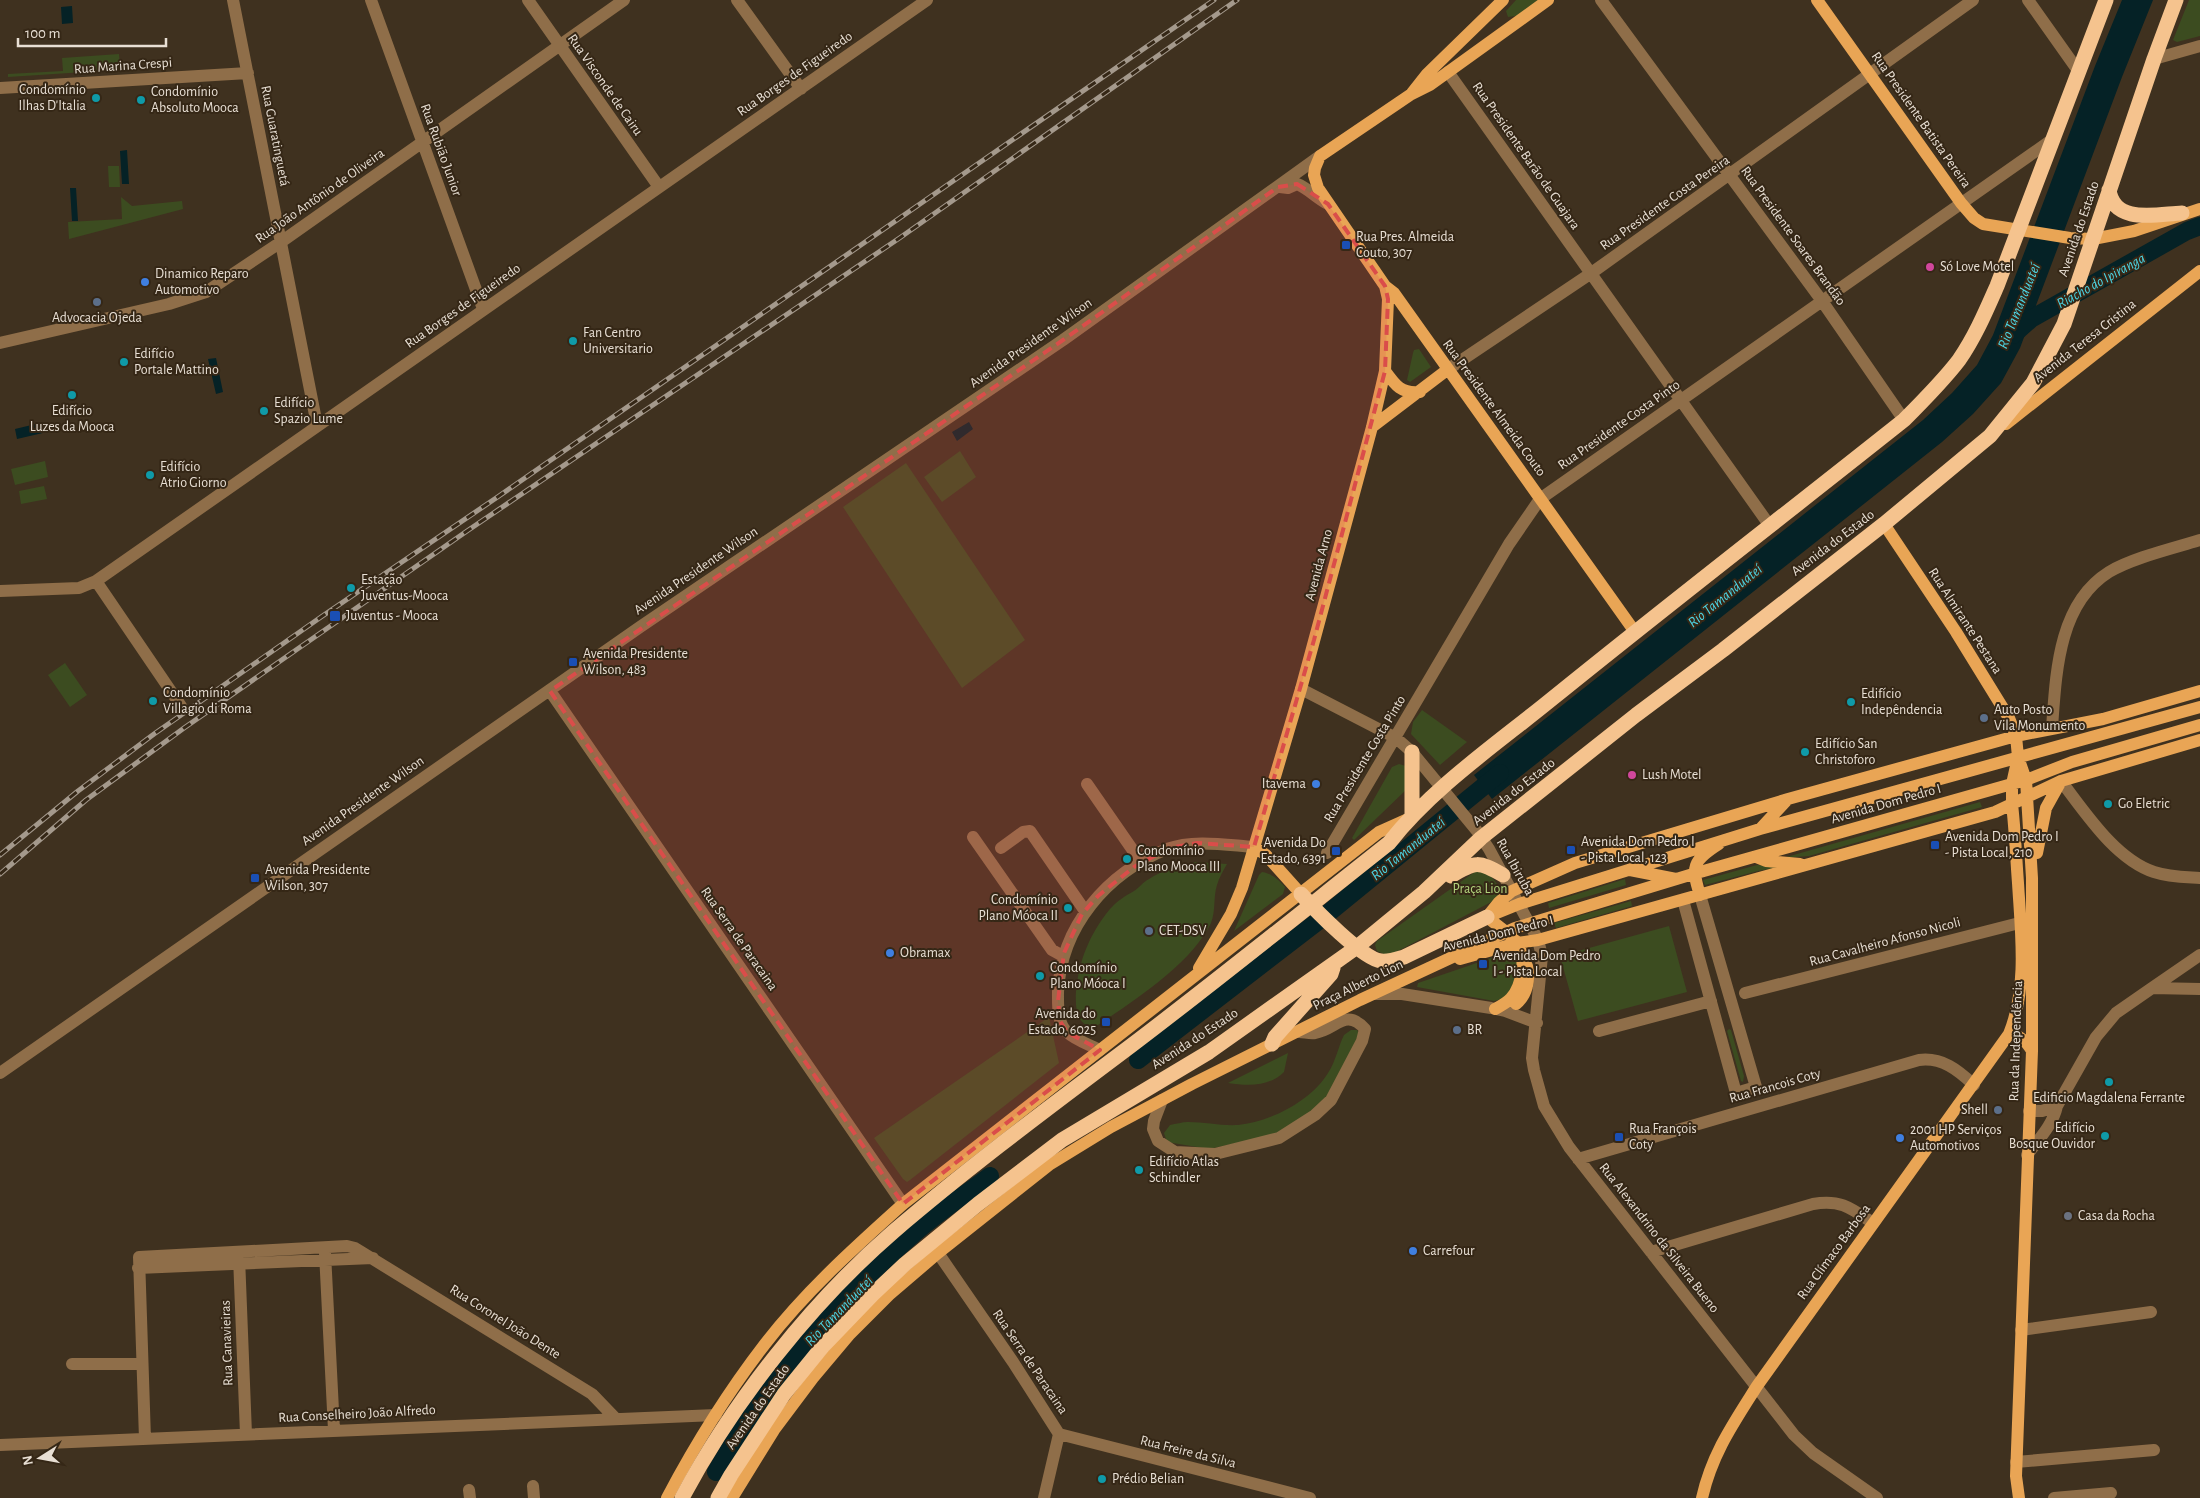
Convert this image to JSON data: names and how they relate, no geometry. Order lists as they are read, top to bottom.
{
  "streets": {
    "highway": ["Avenida do Estado"],
    "main road": [
      "Rua Presidente Batista Pereira",
      "Rua Presidente Costa Pereira",
      "Avenida Teresa Cristina",
      "Avenida Presidente Wilson",
      "Rua Presidente Almeida Couto",
      "Avenida Arno",
      "Rua Almirante Pestana",
      "Avenida Dom Pedro I",
      "Praça Alberto Lion",
      "Rua da Independência",
      "Rua Clímaco Barbosa"
    ],
    "street": [
      "Rua Marina Crespi",
      "Rua Borges de Figueiredo",
      "Rua Visconde de Cairu",
      "Rua Guaratinguetá",
      "Rua Rubião Junior",
      "Rua Presidente Barão de Guajara",
      "Rua João Antônio de Oliveira",
      "Rua Presidente Soares Brandão",
      "Rua Presidente Costa Pinto",
      "Rua Ibiruba",
      "Rua Serra de Paracaina",
      "Rua Cavalheiro Afonso Nicoli",
      "Rua Francois Coty",
      "Rua Alexandrino da Silveira Bueno",
      "Rua Coronel João Dente",
      "Rua Canavieiras",
      "Rua Conselheiro João Alfredo",
      "Rua Freire da Silva"
    ]
  },
  "crossings": [
    ["Rua Marina Crespi", "Rua Guaratinguetá"],
    ["Rua Borges de Figueiredo", "Rua Visconde de Cairu"],
    ["Rua Borges de Figueiredo", "Rua Guaratinguetá"],
    ["Rua Borges de Figueiredo", "Rua Rubião Junior"],
    ["Rua Visconde de Cairu", "Rua João Antônio de Oliveira"],
    ["Rua Presidente Batista Pereira", "Rua Presidente Costa Pereira"],
    ["Rua Presidente Batista Pereira", "Avenida do Estado"],
    ["Rua Presidente Batista Pereira", "Rua Presidente Costa Pinto"],
    ["Rua Guaratinguetá", "Rua João Antônio de Oliveira"],
    ["Rua Rubião Junior", "Rua João Antônio de Oliveira"],
    ["Rua Presidente Barão de Guajara", "Rua Presidente Costa Pereira"],
    ["Rua Presidente Barão de Guajara", "Avenida do Estado"],
    ["Rua Presidente Barão de Guajara", "Avenida Presidente Wilson"],
    ["Rua Presidente Barão de Guajara", "Rua Presidente Costa Pinto"],
    ["Rua Presidente Costa Pereira", "Rua Presidente Soares Brandão"],
    ["Rua Presidente Costa Pereira", "Rua Presidente Almeida Couto"],
    ["Rua Presidente Costa Pereira", "Avenida Arno"],
    ["Avenida do Estado", "Rua Presidente Soares Brandão"],
    ["Avenida do Estado", "Avenida Teresa Cristina"],
    ["Avenida do Estado", "Rua Presidente Almeida Couto"],
    ["Avenida do Estado", "Rua Presidente Costa Pinto"],
    ["Avenida do Estado", "Rua Almirante Pestana"],
    ["Avenida do Estado", "Rua Ibiruba"],
    ["Avenida do Estado", "Rua Serra de Paracaina"],
    ["Avenida do Estado", "Praça Alberto Lion"],
    ["Avenida do Estado", "Rua Conselheiro João Alfredo"],
    ["Rua Presidente Soares Brandão", "Rua Presidente Costa Pinto"],
    ["Avenida Presidente Wilson", "Rua Presidente Almeida Couto"],
    ["Avenida Presidente Wilson", "Rua Serra de Paracaina"],
    ["Rua Presidente Almeida Couto", "Rua Presidente Costa Pinto"],
    ["Rua Presidente Almeida Couto", "Avenida Arno"],
    ["Rua Presidente Costa Pinto", "Rua Ibiruba"],
    ["Avenida Arno", "Rua Ibiruba"],
    ["Rua Almirante Pestana", "Avenida Dom Pedro I"],
    ["Rua Almirante Pestana", "Rua da Independência"],
    ["Avenida Dom Pedro I", "Rua Ibiruba"],
    ["Avenida Dom Pedro I", "Praça Alberto Lion"],
    ["Avenida Dom Pedro I", "Rua da Independência"],
    ["Avenida Dom Pedro I", "Rua Alexandrino da Silveira Bueno"],
    ["Rua Ibiruba", "Rua Alexandrino da Silveira Bueno"],
    ["Rua Serra de Paracaina", "Rua Freire da Silva"],
    ["Rua Cavalheiro Afonso Nicoli", "Rua da Independência"],
    ["Rua da Independência", "Rua Clímaco Barbosa"],
    ["Rua Francois Coty", "Rua Alexandrino da Silveira Bueno"],
    ["Rua Francois Coty", "Rua Clímaco Barbosa"],
    ["Rua Alexandrino da Silveira Bueno", "Rua Clímaco Barbosa"],
    ["Rua Coronel João Dente", "Rua Canavieiras"],
    ["Rua Coronel João Dente", "Rua Conselheiro João Alfredo"],
    ["Rua Canavieiras", "Rua Conselheiro João Alfredo"]
  ],
  "water": ["Riacho do Ipiranga", "Rio Tamanduateí"],
  "parks": ["Praça Lion"],
  "places": {
    "other": [
      "Condomínio Ilhas D'Italia",
      "Condomínio Absoluto Mooca",
      "Só Love Motel",
      "Dinamico Reparo Automotivo",
      "Advocacia Ojeda",
      "Fan Centro Universitario",
      "Edifício Portale Mattino",
      "Edifício Luzes da Mooca",
      "Edifício Spazio Lume",
      "Edifício Atrio Giorno",
      "Estação Juventus-Mooca",
      "Condomínio Villagio di Roma",
      "Edifício Indepêndencia",
      "Auto Posto Vila Monumento",
      "Edifício San Christoforo",
      "Lush Motel",
      "Itavema",
      "Go Eletric",
      "Condomínio Plano Mooca III",
      "Condomínio Plano Móoca II",
      "CET-DSV",
      "Obramax",
      "Condomínio Plano Móoca I",
      "BR",
      "Edificio Magdalena Ferrante",
      "Shell",
      "Edifício Bosque Ouvidor",
      "2001 HP Serviços Automotivos",
      "Edifício Atlas Schindler",
      "Casa da Rocha",
      "Carrefour",
      "Prédio Belian"
    ],
    "transit": [
      "Rua Pres. Almeida Couto, 307",
      "Juventus - Mooca",
      "Avenida Presidente Wilson, 483",
      "Avenida Dom Pedro I - Pista Local, 210",
      "Avenida Dom Pedro I - Pista Local, 123",
      "Avenida Do Estado, 6391",
      "Avenida Presidente Wilson, 307",
      "Avenida Dom Pedro I - Pista Local",
      "Avenida do Estado, 6025",
      "Rua François Coty"
    ]
  },
  "scale_bar": "100 m",
  "north": "left"
}
